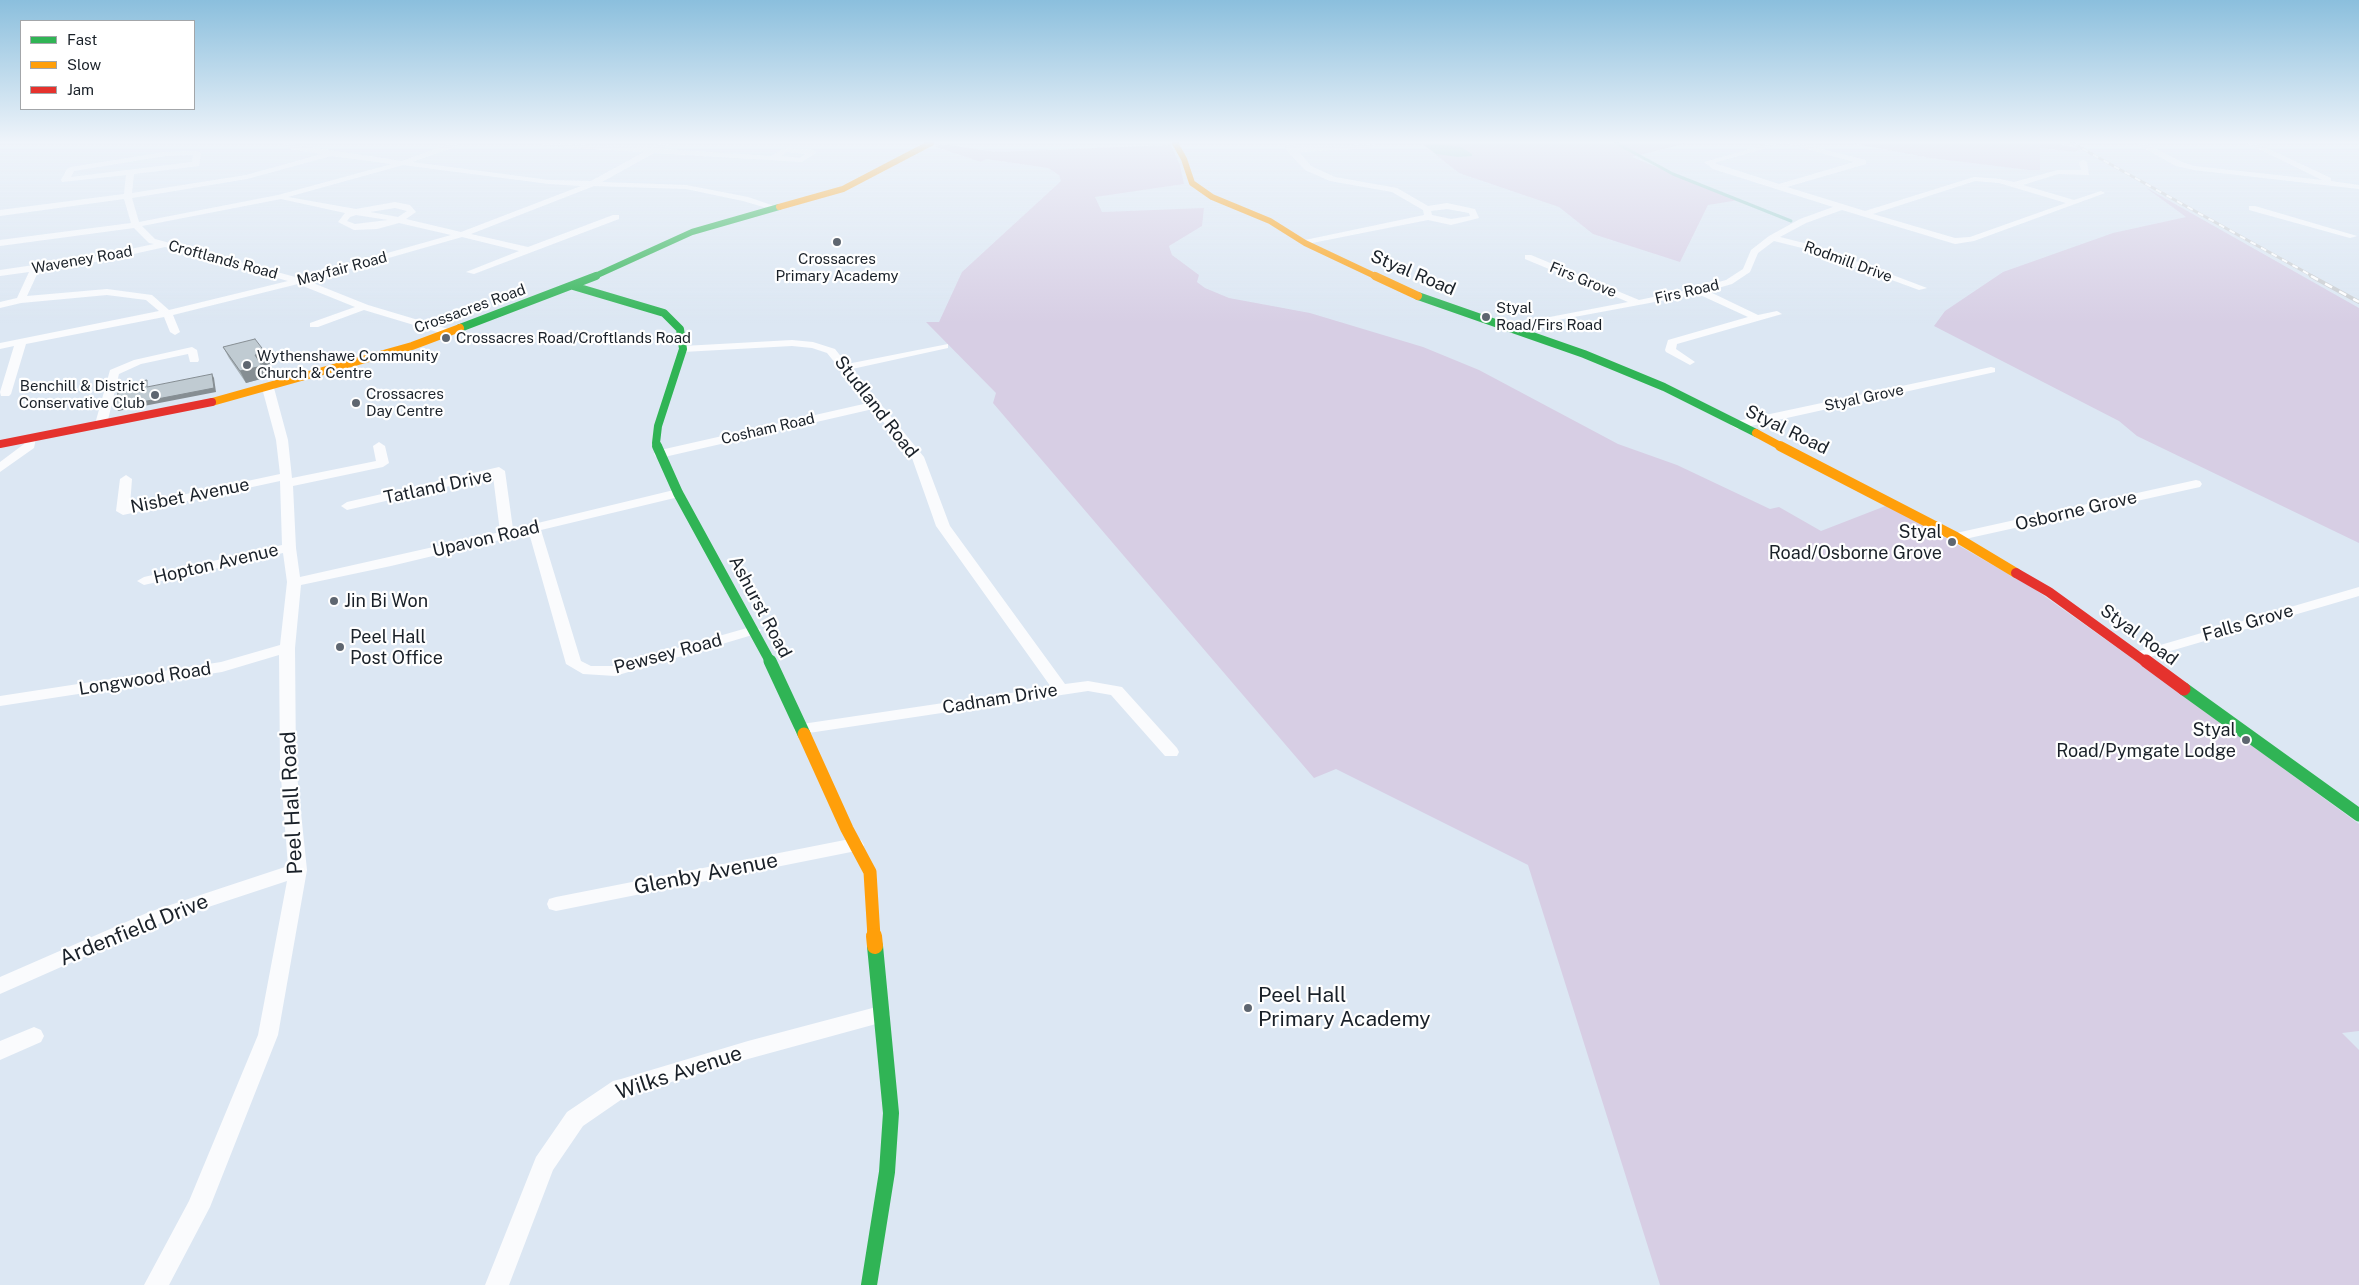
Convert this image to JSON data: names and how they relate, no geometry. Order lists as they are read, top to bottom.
{
  "streets": {
    "street": [
      "Waveney Road",
      "Croftlands Road",
      "Rodmill Drive",
      "Mayfair Road",
      "Styal Road",
      "Firs Grove",
      "Firs Road",
      "Crossacres Road",
      "Styal Grove",
      "Studland Road",
      "Cosham Road",
      "Tatland Drive",
      "Nisbet Avenue",
      "Osborne Grove",
      "Upavon Road",
      "Hopton Avenue",
      "Ashurst Road",
      "Falls Grove",
      "Pewsey Road",
      "Longwood Road",
      "Cadnam Drive",
      "Peel Hall Road",
      "Glenby Avenue",
      "Ardenfield Drive",
      "Wilks Avenue"
    ]
  },
  "crossings": [
    ["Waveney Road", "Croftlands Road"],
    ["Croftlands Road", "Mayfair Road"],
    ["Croftlands Road", "Crossacres Road"],
    ["Rodmill Drive", "Firs Road"],
    ["Styal Road", "Firs Road"],
    ["Styal Road", "Styal Grove"],
    ["Styal Road", "Osborne Grove"],
    ["Styal Road", "Falls Grove"],
    ["Firs Grove", "Firs Road"],
    ["Crossacres Road", "Peel Hall Road"],
    ["Studland Road", "Cosham Road"],
    ["Studland Road", "Ashurst Road"],
    ["Studland Road", "Cadnam Drive"],
    ["Cosham Road", "Ashurst Road"],
    ["Tatland Drive", "Upavon Road"],
    ["Nisbet Avenue", "Peel Hall Road"],
    ["Upavon Road", "Ashurst Road"],
    ["Upavon Road", "Pewsey Road"],
    ["Upavon Road", "Peel Hall Road"],
    ["Hopton Avenue", "Peel Hall Road"],
    ["Ashurst Road", "Pewsey Road"],
    ["Ashurst Road", "Cadnam Drive"],
    ["Ashurst Road", "Glenby Avenue"],
    ["Ashurst Road", "Wilks Avenue"],
    ["Longwood Road", "Peel Hall Road"],
    ["Peel Hall Road", "Ardenfield Drive"]
  ],
  "places": [
    "Crossacres Primary Academy",
    "Styal Road/Firs Road",
    "Crossacres Road/Croftlands Road",
    "Wythenshawe Community Church & Centre",
    "Benchill & District Conservative Club",
    "Crossacres Day Centre",
    "Styal Road/Osborne Grove",
    "Jin Bi Won",
    "Peel Hall Post Office",
    "Styal Road/Pymgate Lodge",
    "Peel Hall Primary Academy"
  ],
  "legend": ["Fast", "Slow", "Jam"]
}
